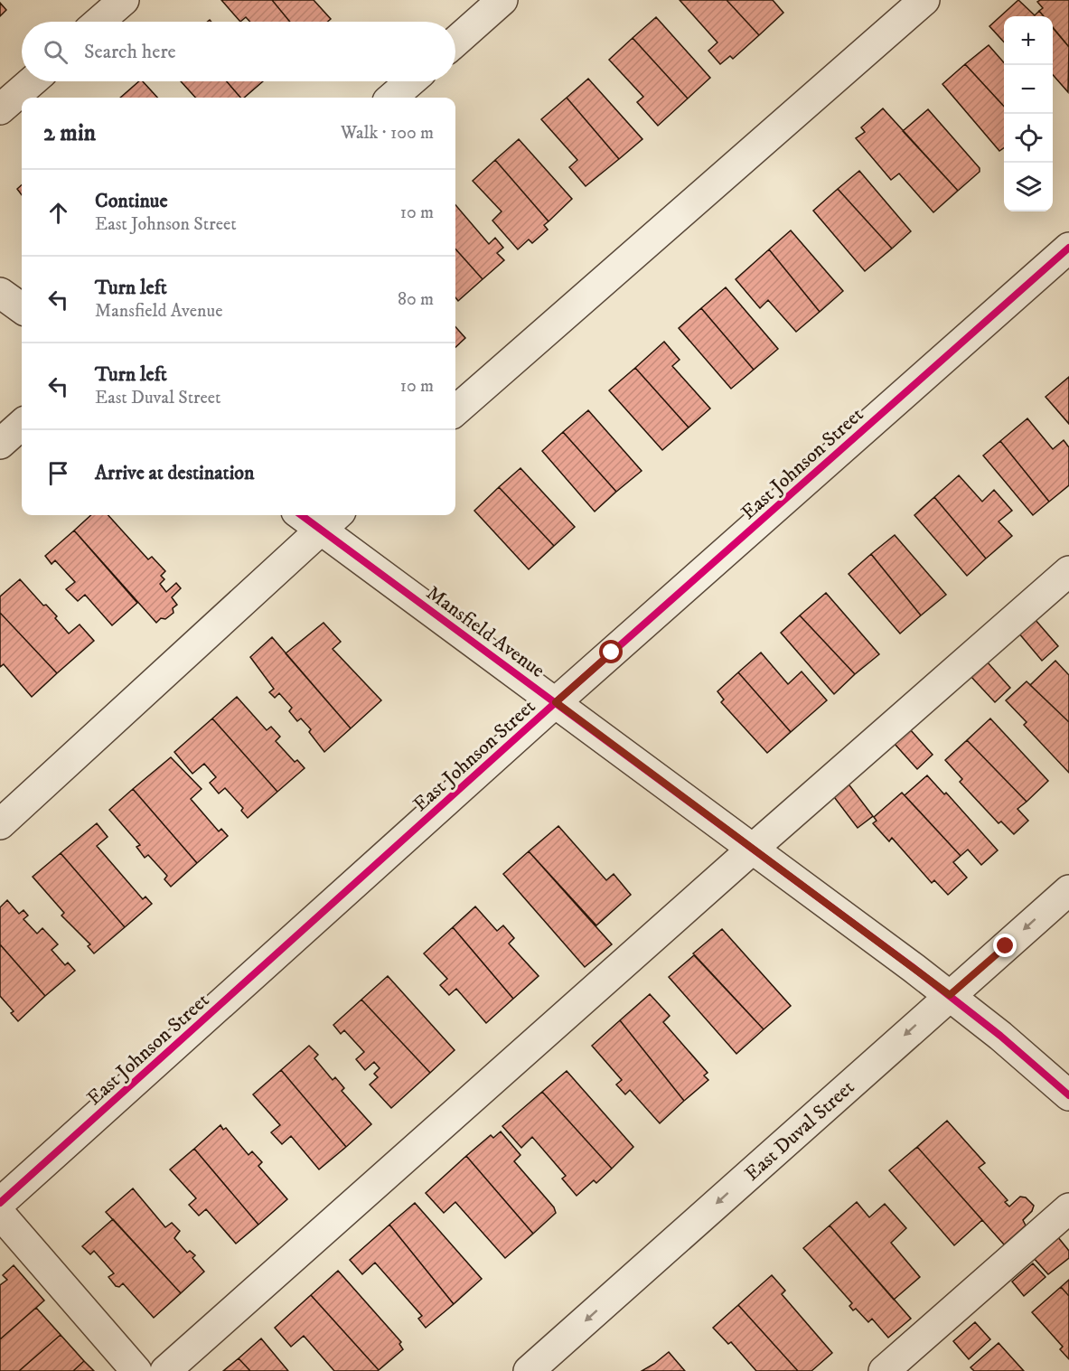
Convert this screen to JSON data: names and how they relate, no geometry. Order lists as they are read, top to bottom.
{
  "streets": {
    "street": ["East Johnson Street", "Mansfield Avenue", "East Duval Street"]
  },
  "crossings": [
    ["East Johnson Street", "Mansfield Avenue"],
    ["Mansfield Avenue", "East Duval Street"]
  ],
  "page": {
    "map_buttons": ["+", "−"],
    "search": "Search here",
    "heading": ["2 min", "Walk · 100 m"],
    "list": [
      ["Continue", "East Johnson Street", "10 m"],
      ["Turn left", "Mansfield Avenue", "80 m"],
      ["Turn left", "East Duval Street", "10 m"],
      "Arrive at destination"
    ]
  }
}
